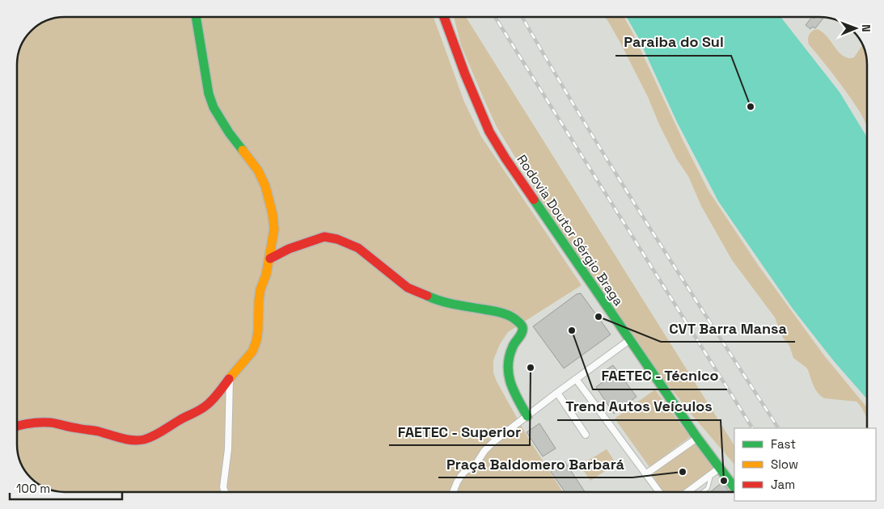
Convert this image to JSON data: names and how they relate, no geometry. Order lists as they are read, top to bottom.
{
  "streets": {
    "street": ["Rodovia Doutor Sérgio Braga"]
  },
  "places": [
    "Paraiba do Sul",
    "CVT Barra Mansa",
    "FAETEC - Técnico",
    "FAETEC - Superior",
    "Praça Baldomero Barbará",
    "Trend Autos Veículos"
  ],
  "legend": ["Fast", "Slow", "Jam"],
  "scale_bar": "100 m",
  "north": "right"
}
